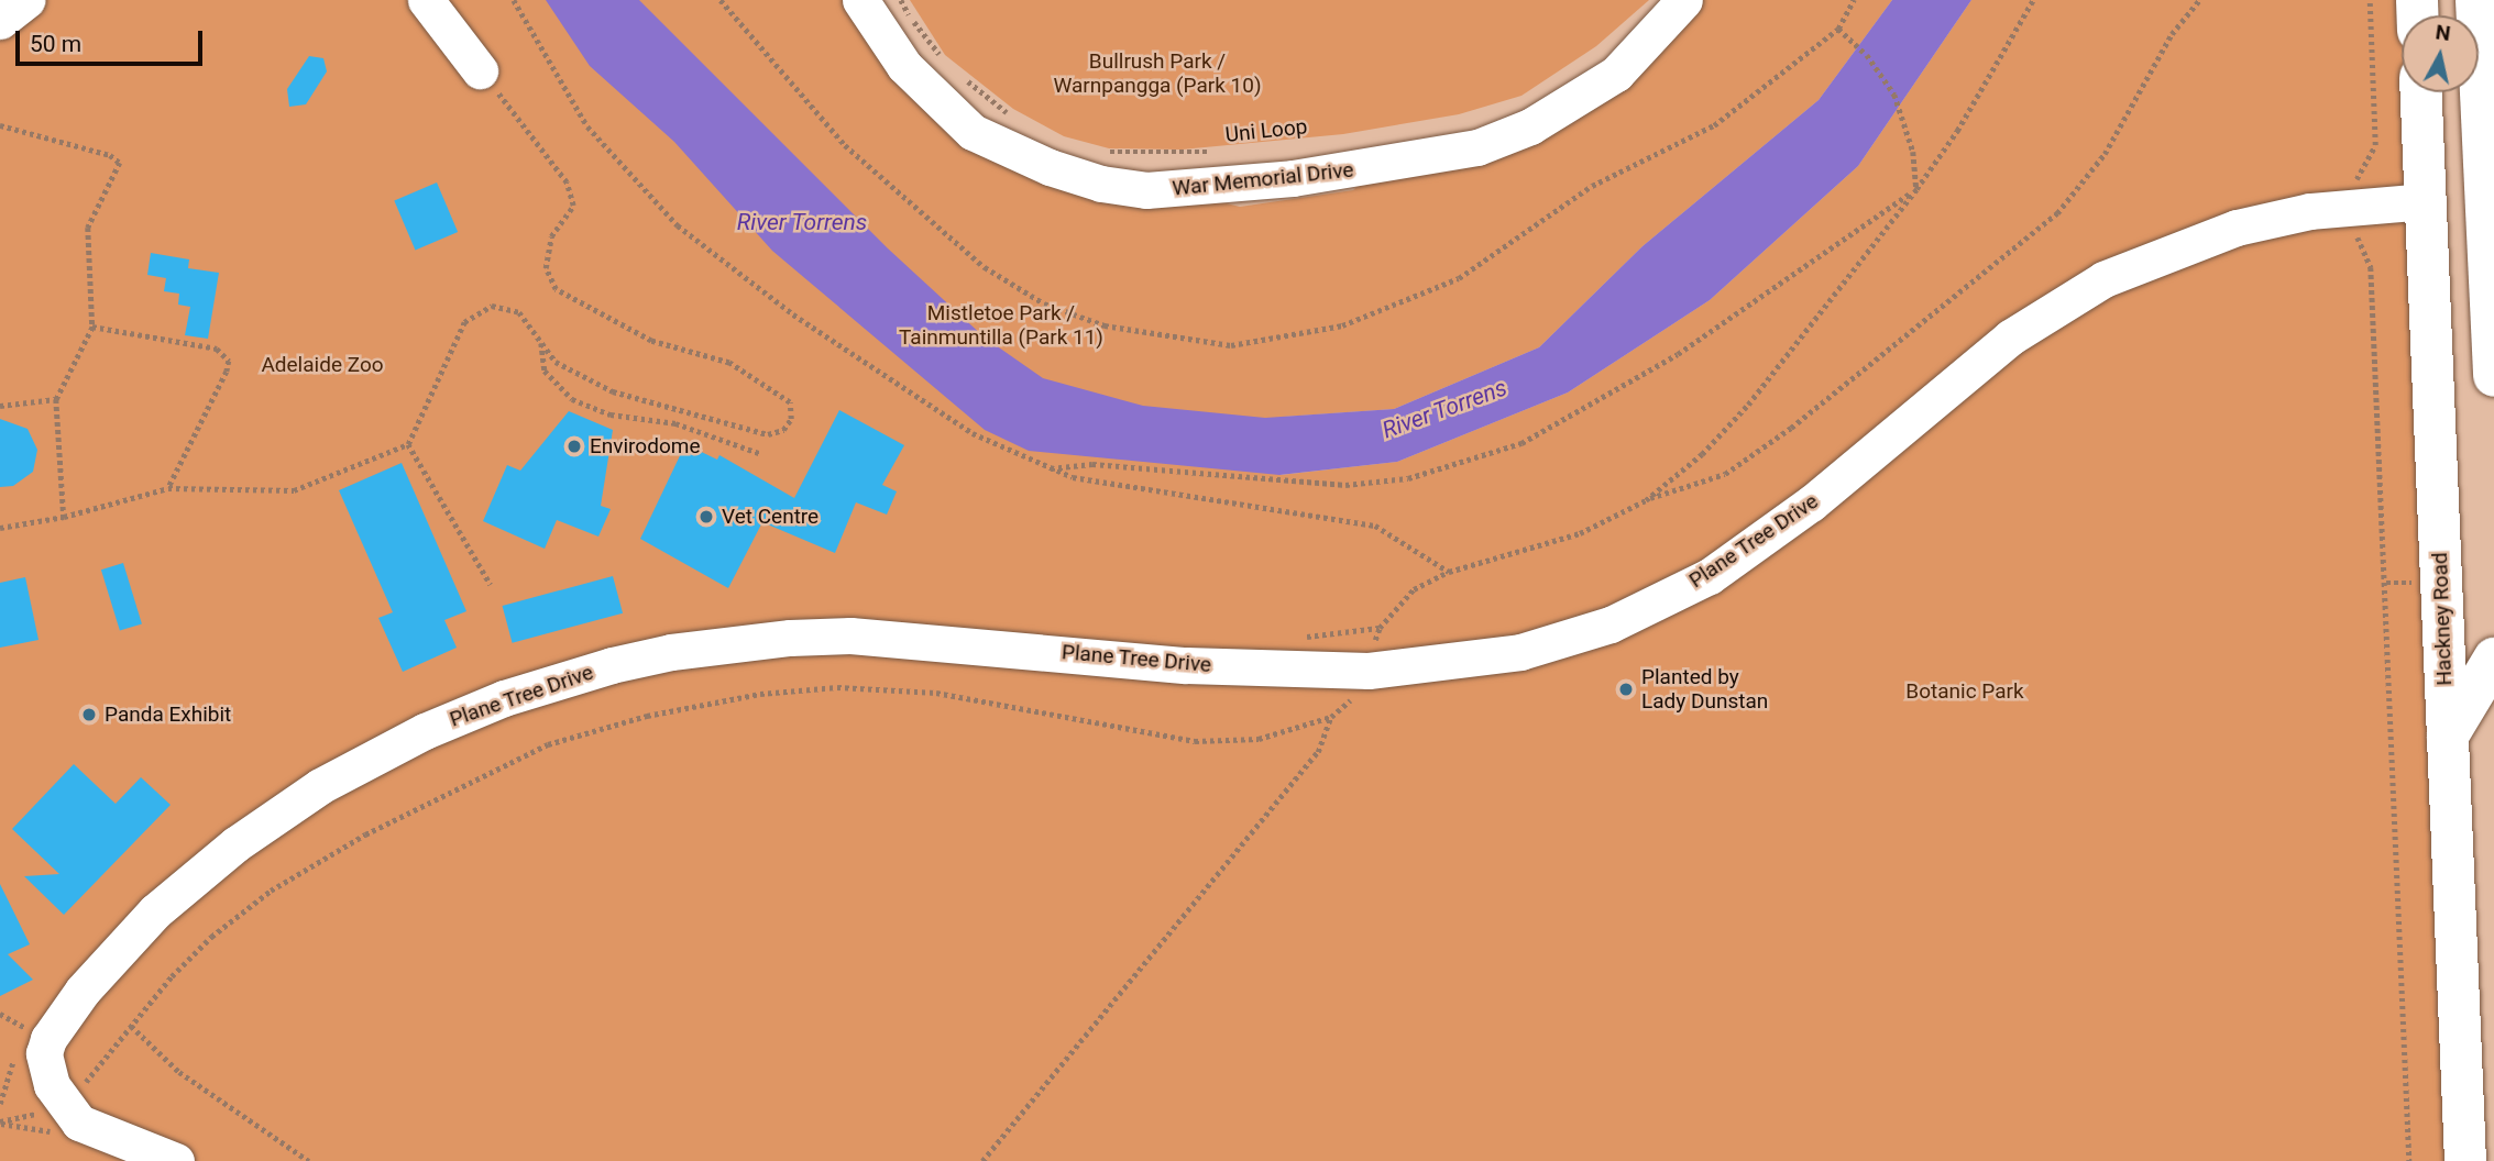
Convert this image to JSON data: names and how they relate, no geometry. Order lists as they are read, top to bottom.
{
  "streets": {
    "highway": ["Hackney Road"],
    "street": ["War Memorial Drive", "Plane Tree Drive"],
    "path": ["Uni Loop"]
  },
  "crossings": [
    ["Plane Tree Drive", "Hackney Road"]
  ],
  "water": ["River Torrens"],
  "parks": [
    "Bullrush Park / Warnpangga (Park 10)",
    "Mistletoe Park / Tainmuntilla (Park 11)",
    "Adelaide Zoo",
    "Botanic Park"
  ],
  "places": [
    "Envirodome",
    "Vet Centre",
    "Planted by Lady Dunstan",
    "Panda Exhibit"
  ],
  "scale_bar": "50 m",
  "north": "top"
}
